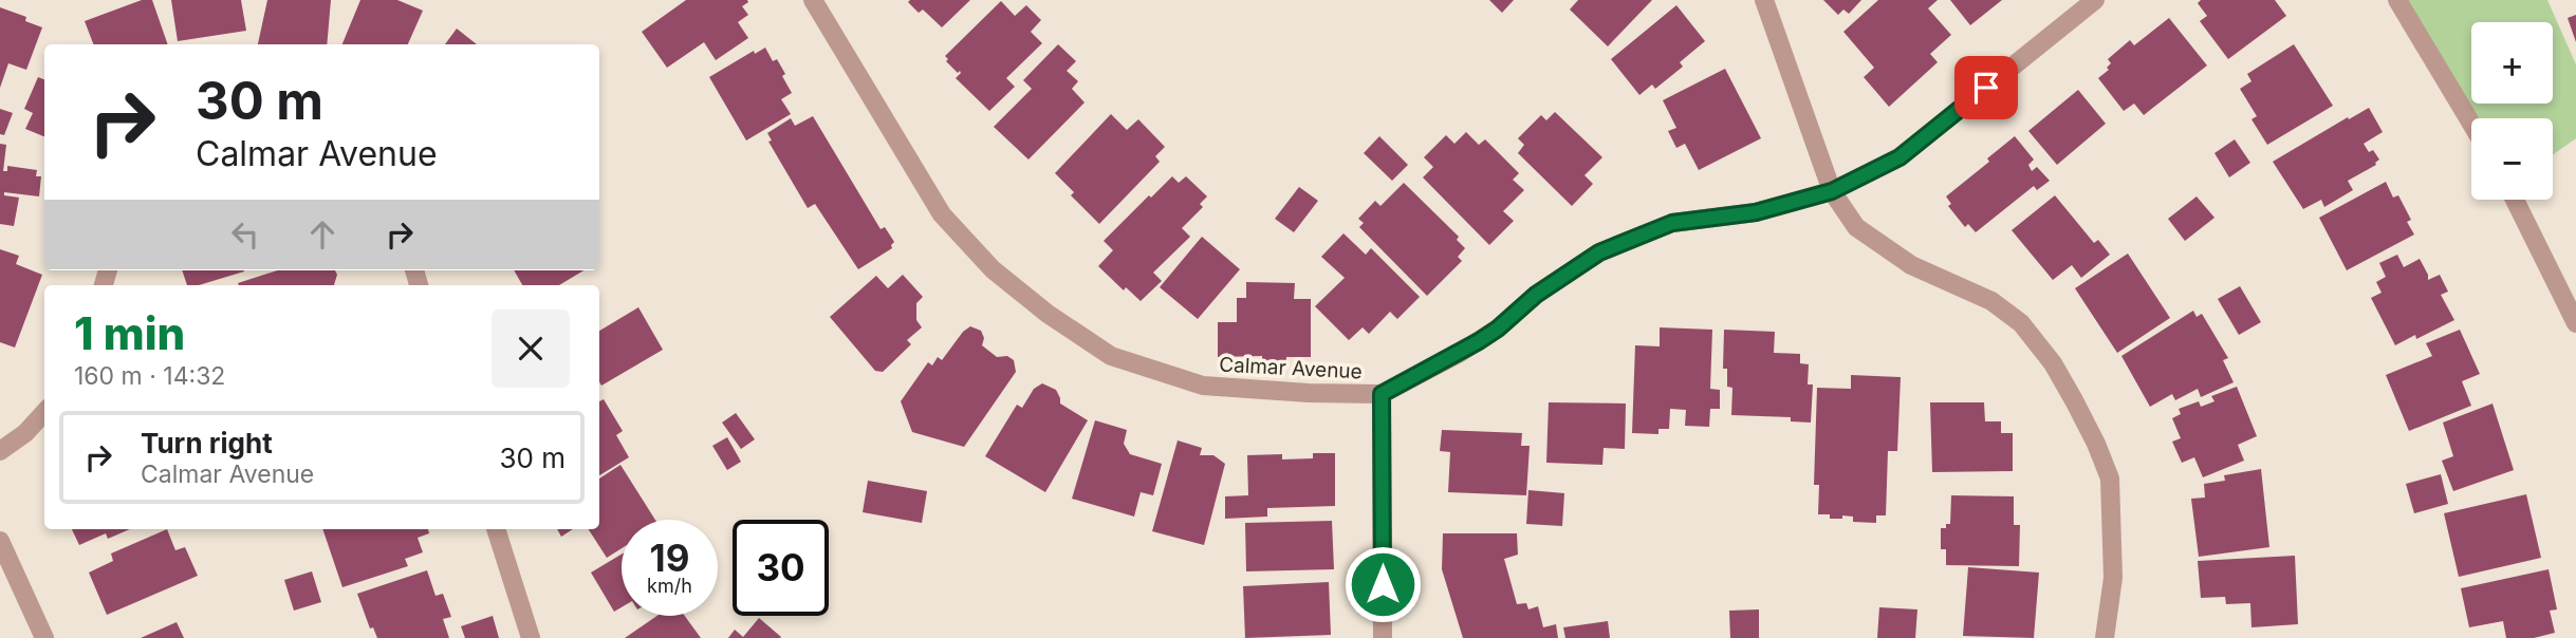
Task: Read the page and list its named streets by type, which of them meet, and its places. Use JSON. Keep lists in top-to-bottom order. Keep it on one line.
{"streets":{"street":["Calmar Avenue"]},"page":{"map_buttons":["+","−"],"turn":["30 m","Calmar Avenue"],"heading":["1 min","160 m · 14:32"],"list":[{"name":"Turn right","note":"Calmar Avenue","value":"30 m"}],"speed":"19 km/h","limit":"30"}}
